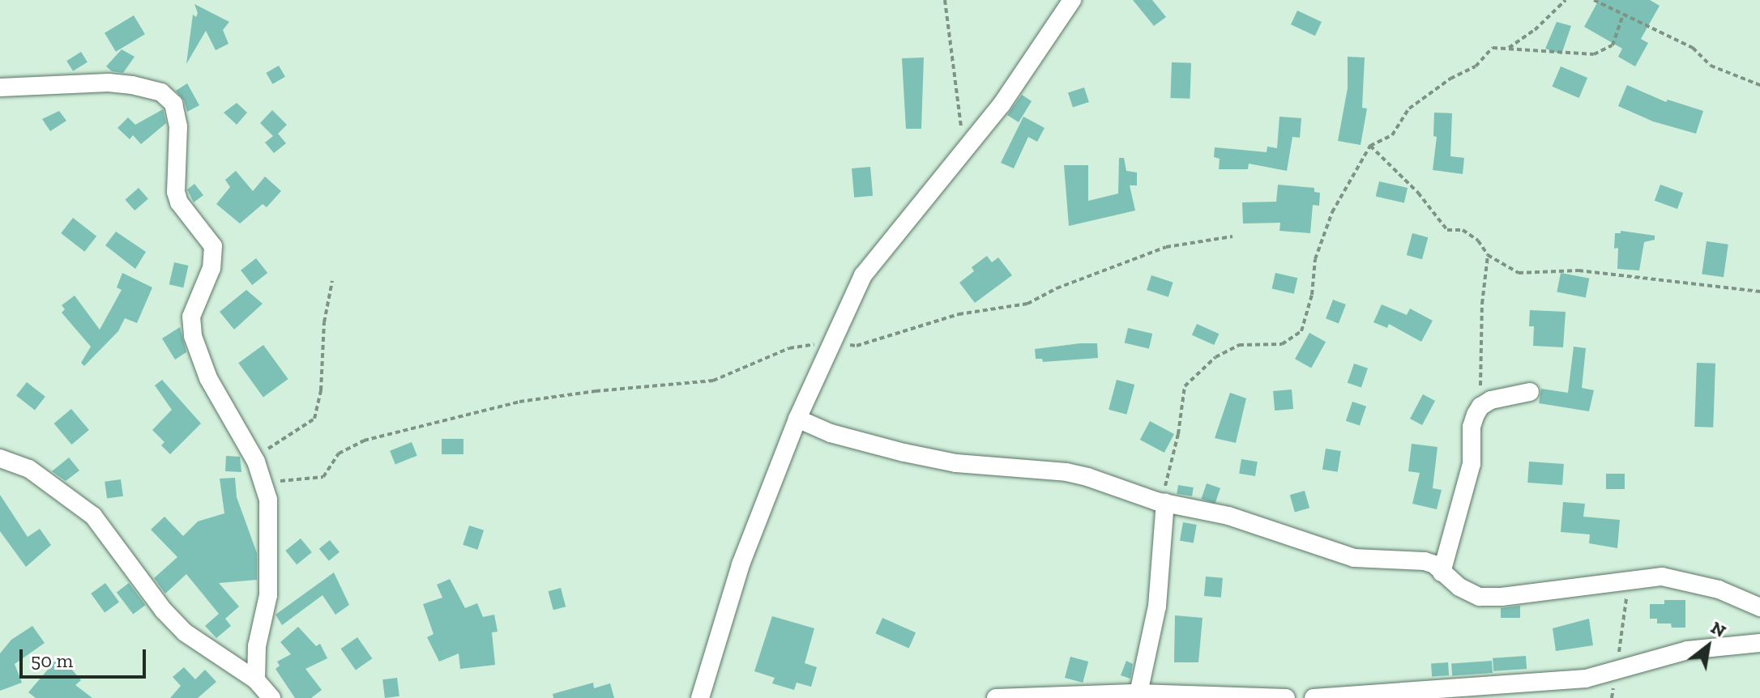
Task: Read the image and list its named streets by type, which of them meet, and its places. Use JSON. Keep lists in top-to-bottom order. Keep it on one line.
{"scale_bar":"50 m","north":"top right"}
